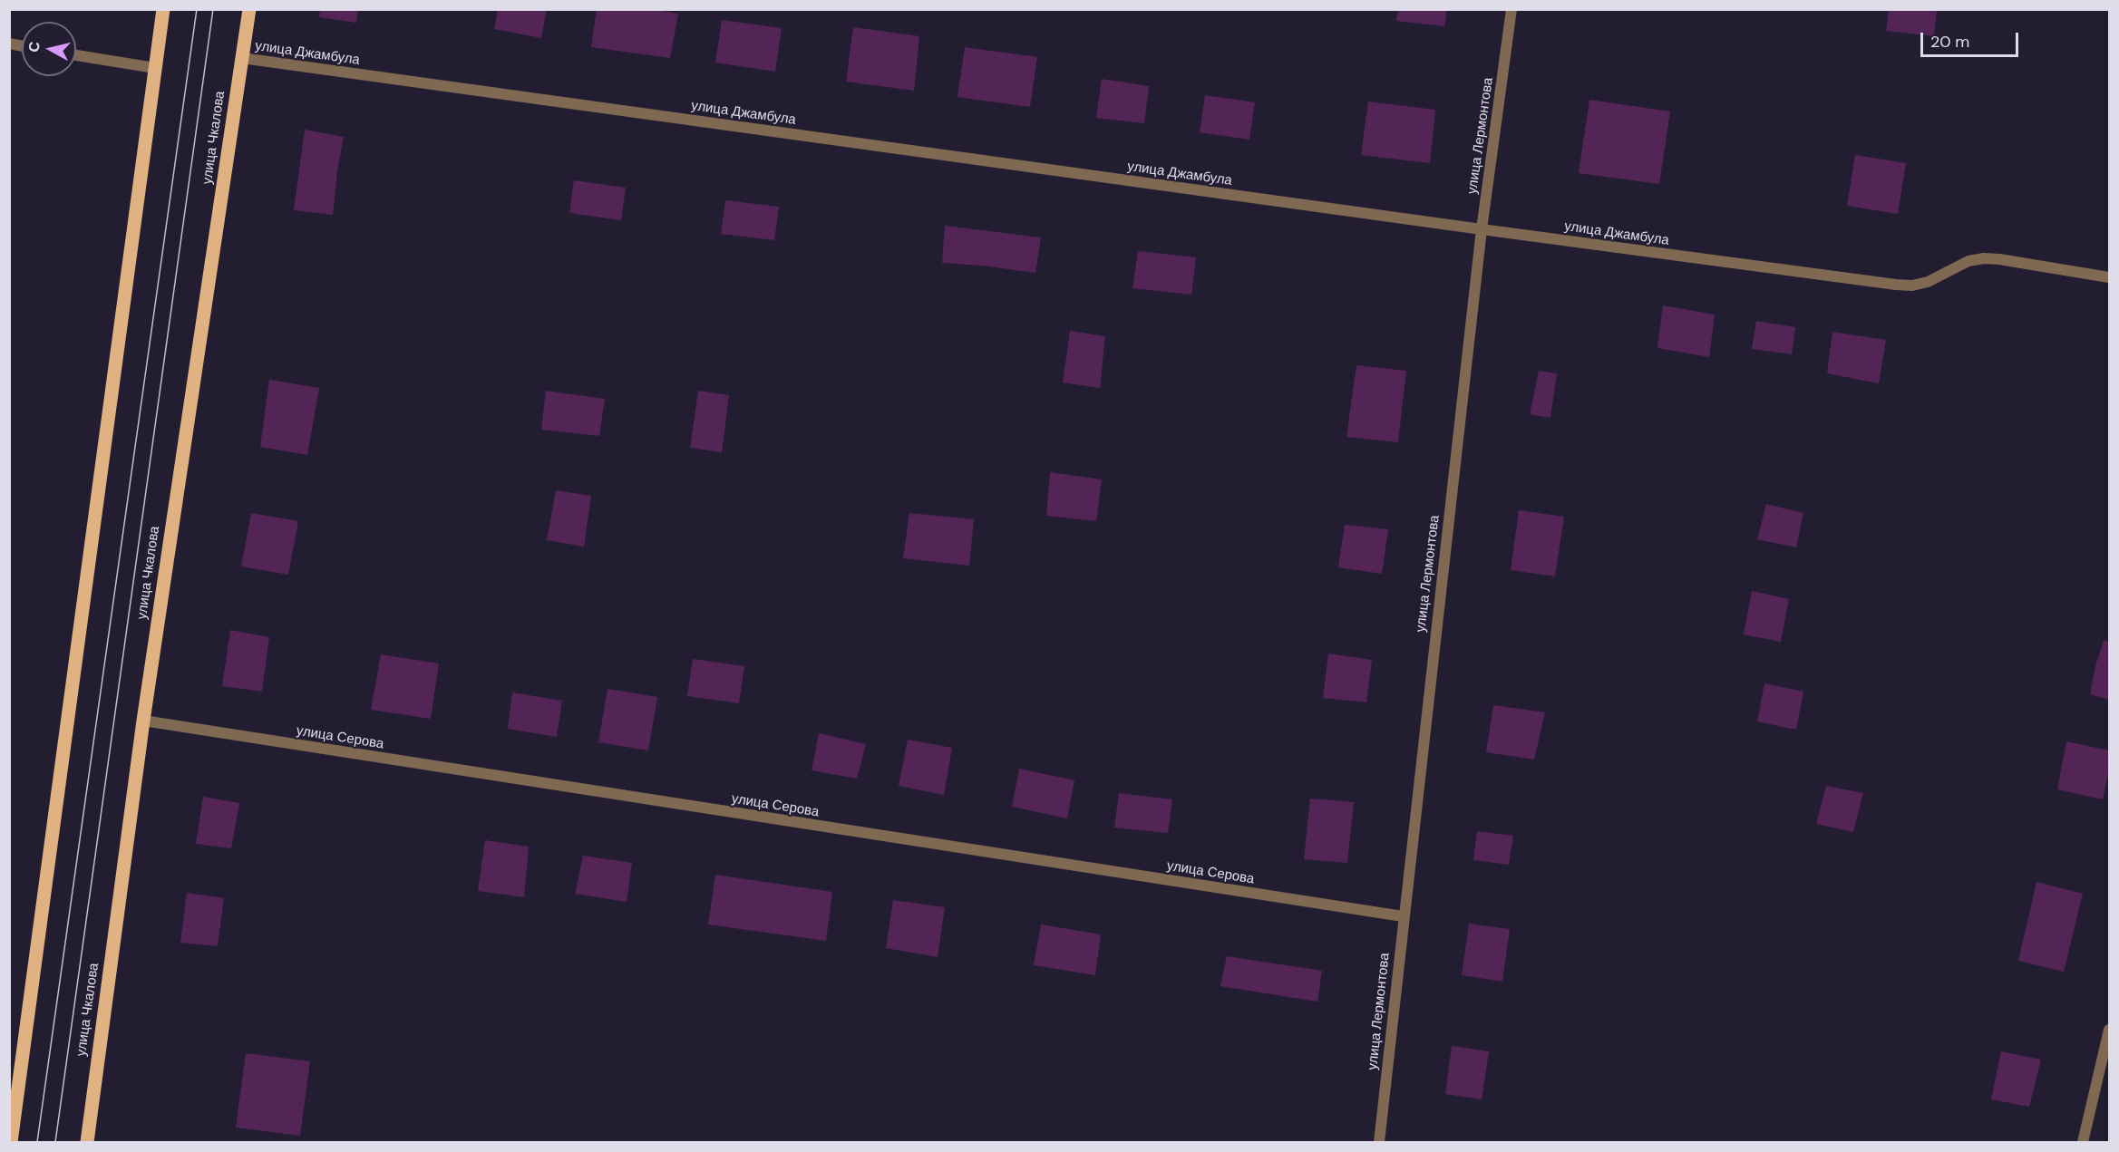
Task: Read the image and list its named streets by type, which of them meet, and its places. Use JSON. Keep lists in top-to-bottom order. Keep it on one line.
{"streets":{"main road":["улица Чкалова"],"street":["улица Джамбула","улица Лермонтова","улица Серова"]},"crossings":[["улица Джамбула","улица Лермонтова"],["улица Джамбула","улица Чкалова"],["улица Лермонтова","улица Серова"],["улица Чкалова","улица Серова"]],"scale_bar":"20 m","north":"left"}
